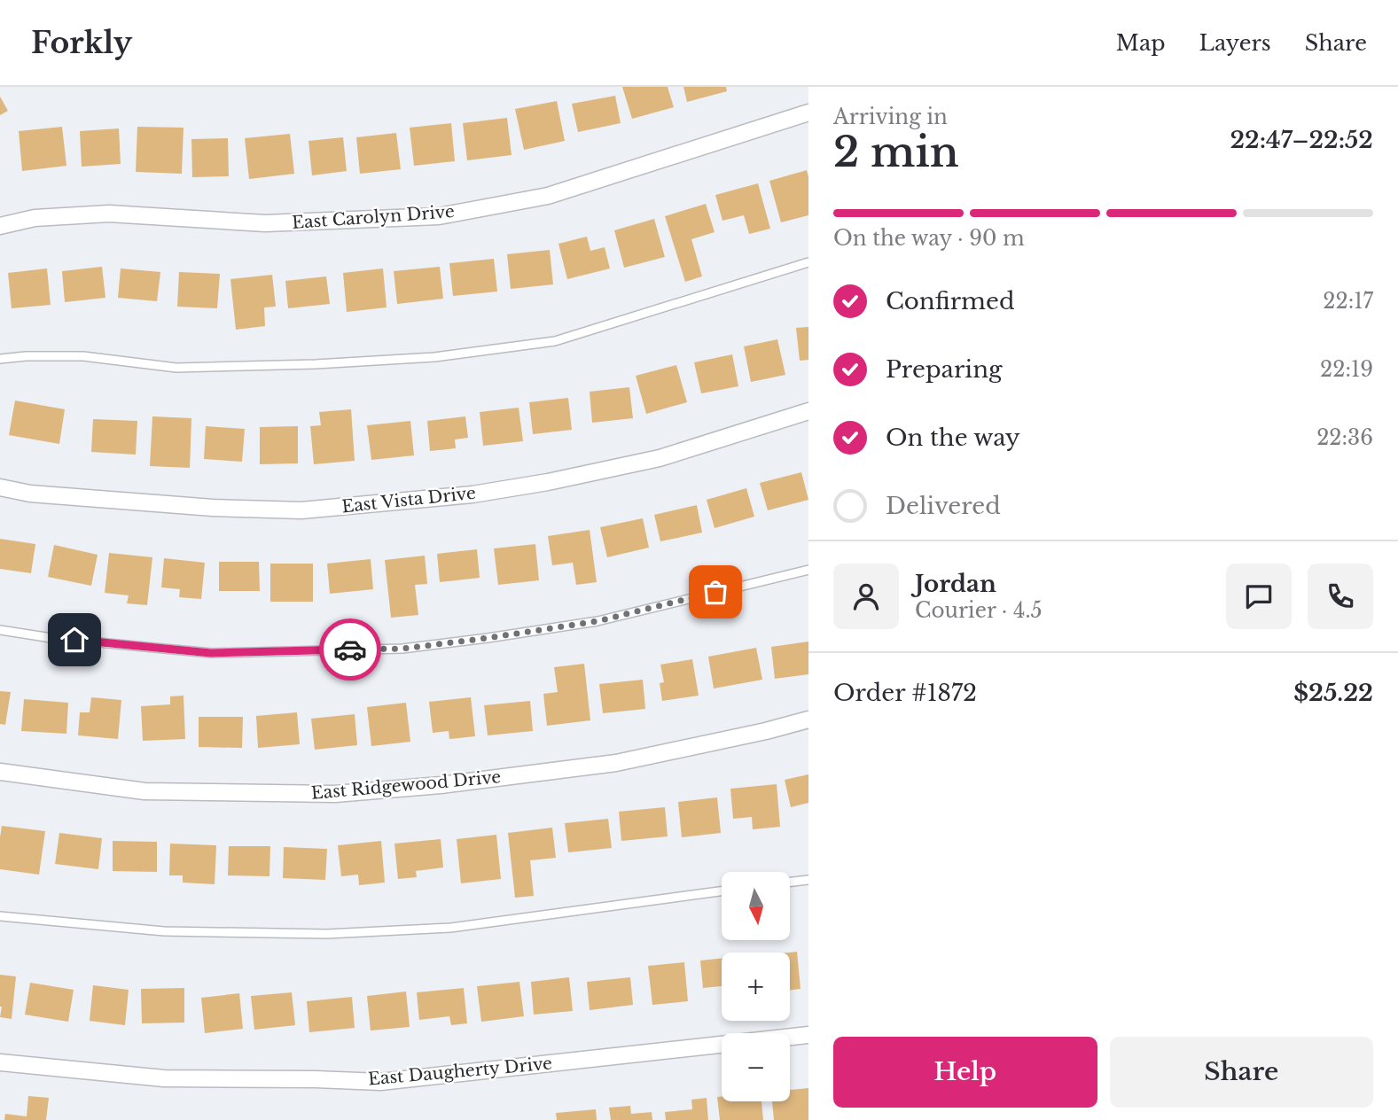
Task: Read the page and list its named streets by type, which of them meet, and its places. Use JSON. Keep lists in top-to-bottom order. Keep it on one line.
{"streets":{"street":["East Carolyn Drive","East Vista Drive","East Ridgewood Drive","East Daugherty Drive"]},"north":"bottom","page":{"header":"Forkly","nav":["Map","Layers","Share"],"heading":["2 min","Arriving in","22:47–22:52"],"panel":["Jordan","Courier · 4.5","Order #1872","$25.22"],"bar":"On the way · 90 m","list":[["Confirmed","22:17"],["Preparing","22:19"],["On the way","22:36"],"Delivered"],"map_buttons":["+","−"],"buttons":["Help","Share"]}}
